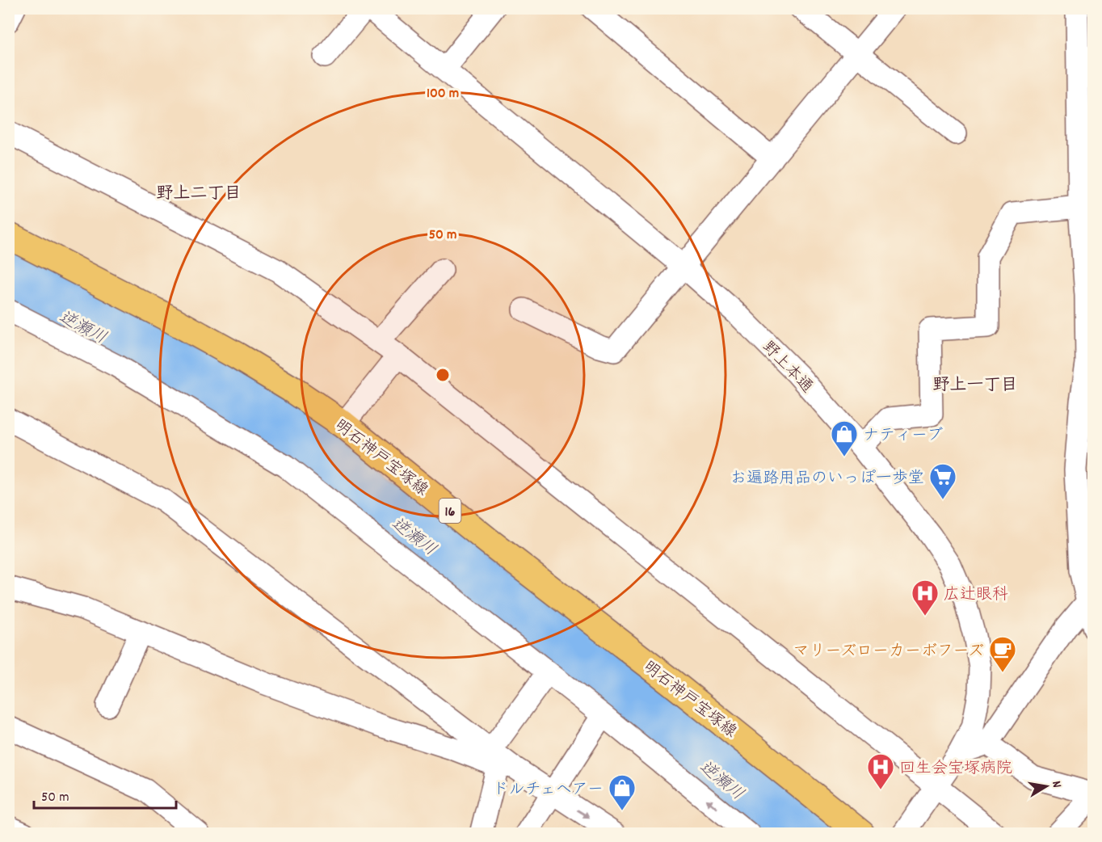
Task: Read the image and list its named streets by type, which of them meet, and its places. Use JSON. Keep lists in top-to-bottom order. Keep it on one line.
{"streets":{"main road":["明石神戸宝塚線","16"],"street":["野上本通"]},"districts":["野上二丁目","野上一丁目"],"water":["逆瀬川"],"places":{"shop":["ナティーブ","ドルチェヘアー"],"supermarket":["お遍路用品のいっぽ一歩堂"],"hospital":["広辻眼科","回生会宝塚病院"],"cafe":["マリーズローカーボフーズ"]},"scale_bar":"50 m","north":"right","rings":["100 m","50 m"]}
